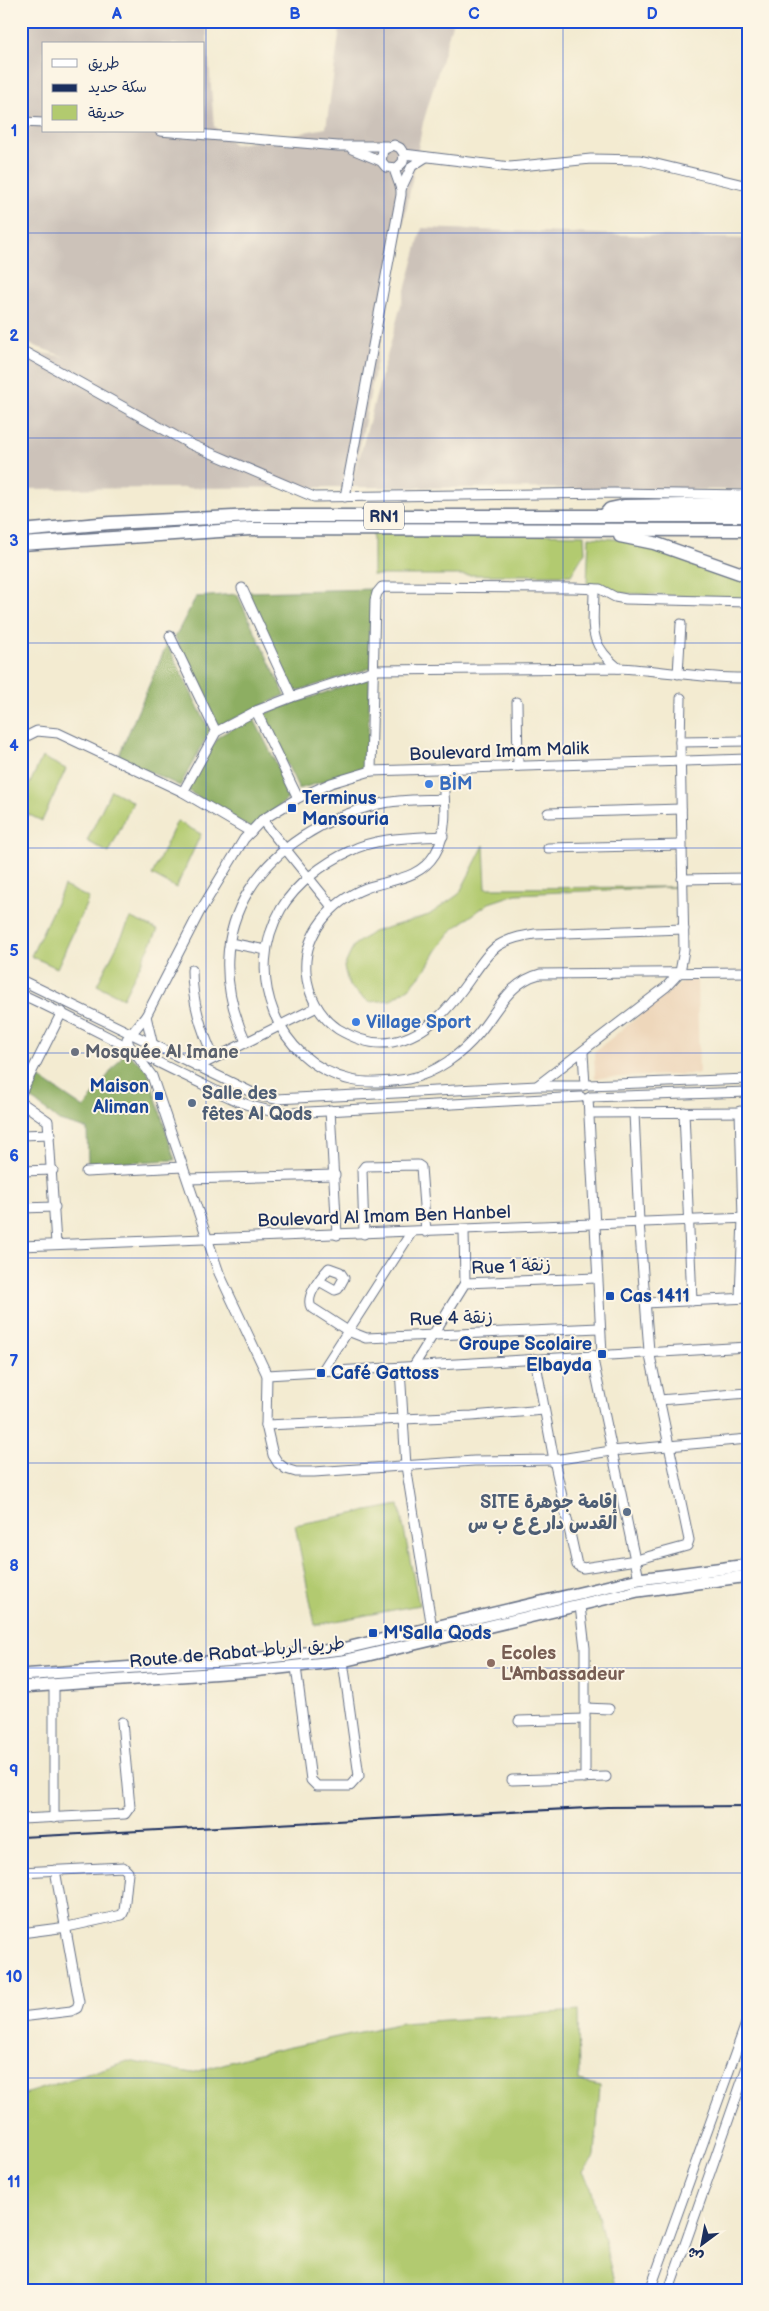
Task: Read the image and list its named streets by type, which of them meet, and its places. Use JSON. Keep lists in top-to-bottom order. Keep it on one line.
{"streets":{"highway":["RN1"],"main road":["Route de Rabat طريق الرباط"],"street":["Boulevard Imam Malik","Boulevard Al Imam Ben Hanbel","Rue 1 زنقة","Rue 4 زنقة"]},"crossings":[["Rue 1 زنقة","Rue 4 زنقة"]],"places":{"other":["BİM","Village Sport","Mosquée Al Imane","Salle des fêtes Al Qods","SITE إقامة جوهرة القدس دار ع ع ب س","Ecoles L'Ambassadeur"],"transit":["Terminus Mansouria","Maison Aliman","Cas 1411","Groupe Scolaire Elbayda","Café Gattoss","M'Salla Qods"]},"legend":["طريق","سكة حديد","حديقة"],"north":"bottom left","grid":{"columns":["A","B","C","D"],"rows":["1","2","3","4","5","6","7","8","9","10","11"]}}
